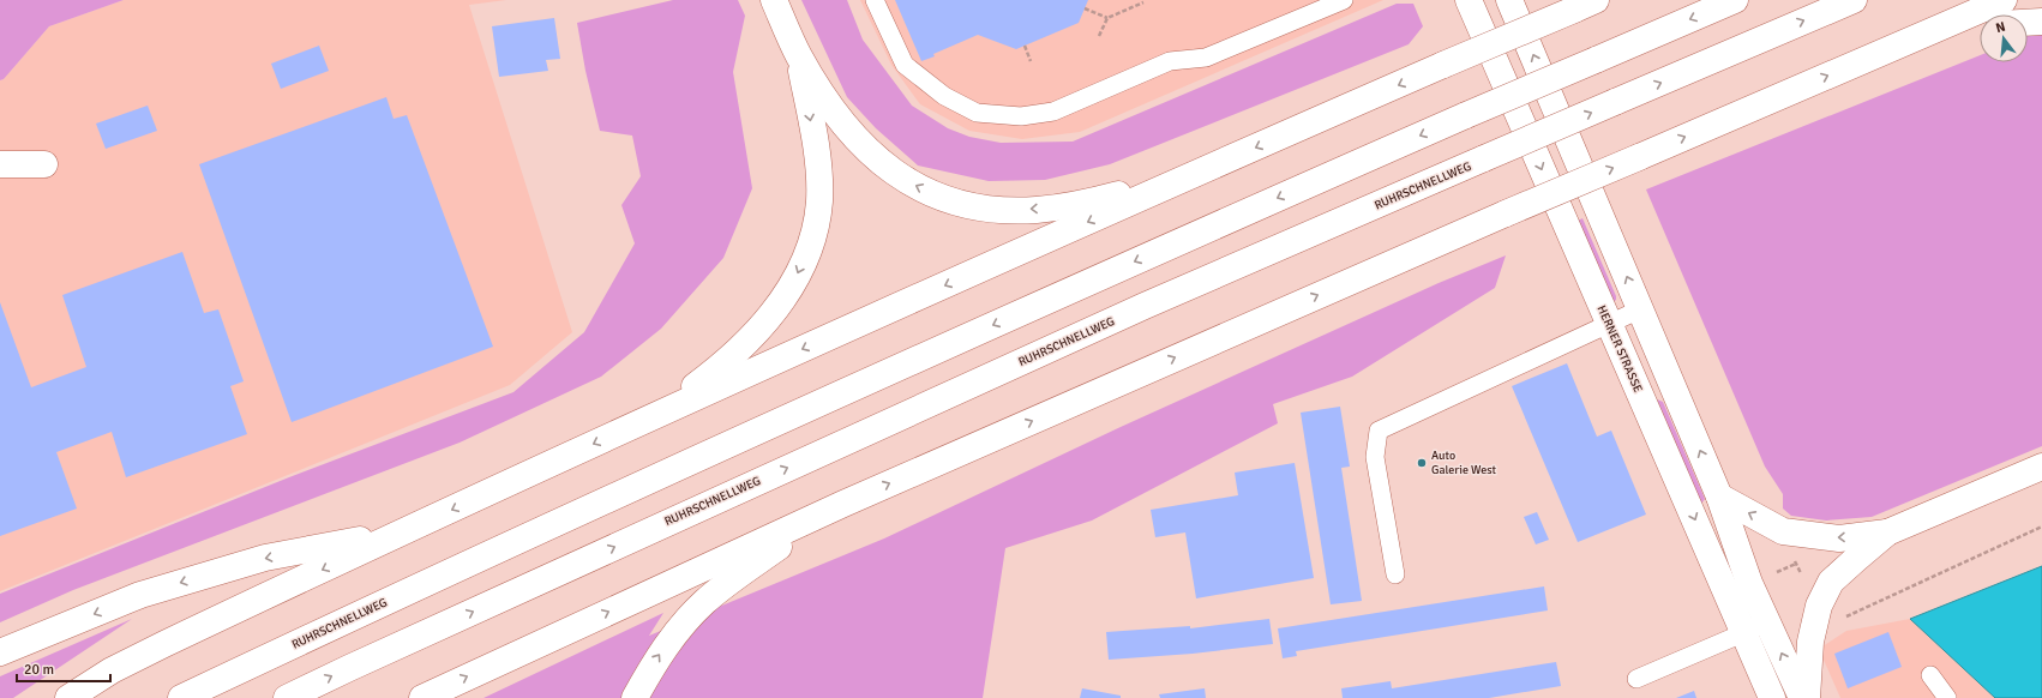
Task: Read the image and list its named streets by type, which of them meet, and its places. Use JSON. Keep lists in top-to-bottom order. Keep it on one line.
{"streets":{"main road":["RUHRSCHNELLWEG","HERNER STRASSE"]},"places":["Auto Galerie West"],"scale_bar":"20 m","north":"top"}
